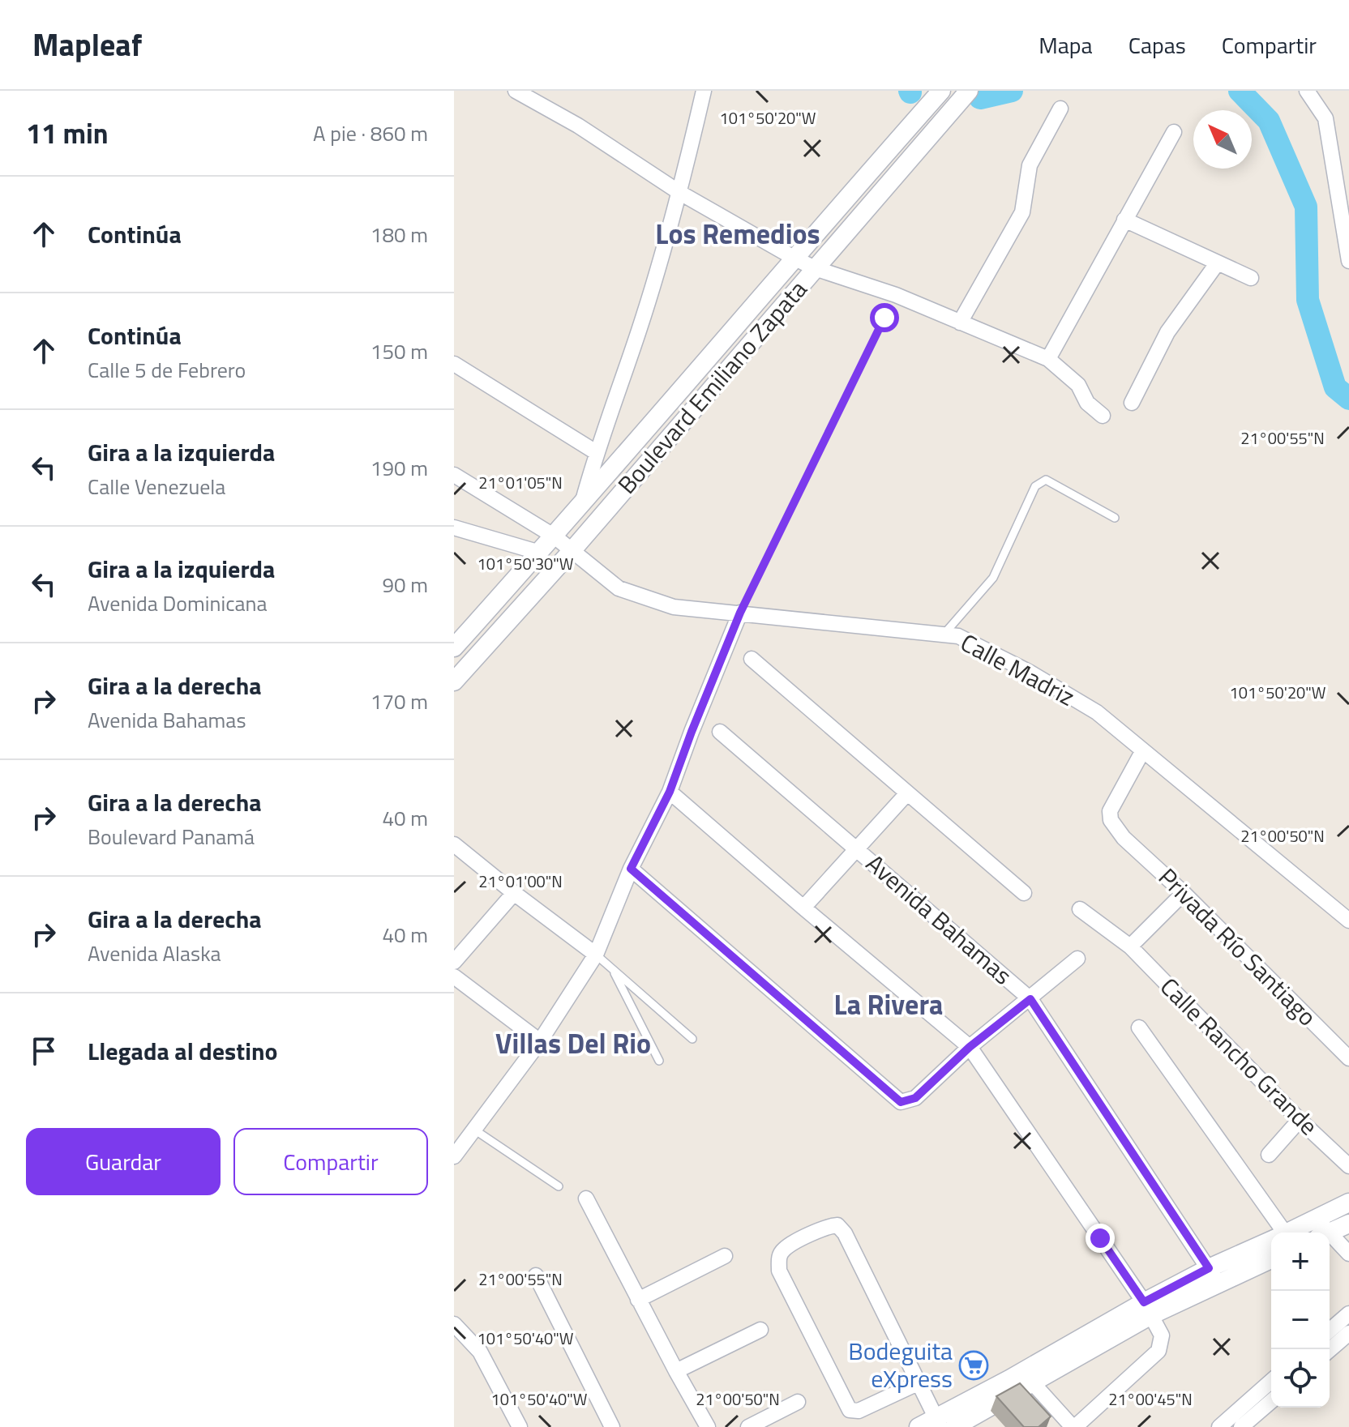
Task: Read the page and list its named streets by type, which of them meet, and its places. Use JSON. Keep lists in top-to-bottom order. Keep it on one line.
{"streets":{"street":["Boulevard Emiliano Zapata","Calle Madriz","Avenida Bahamas","Privada Río Santiago","Calle Rancho Grande"]},"crossings":[["Boulevard Emiliano Zapata","Calle Madriz"],["Calle Madriz","Privada Río Santiago"]],"districts":["Los Remedios","La Rivera","Villas Del Rio"],"places":{"supermarket":["Bodeguita eXpress"]},"north":"top left","page":{"header":"Mapleaf","nav":["Mapa","Capas","Compartir"],"heading":["11 min","A pie · 860 m"],"list":[["Continúa","180 m"],["Continúa","Calle 5 de Febrero","150 m"],["Gira a la izquierda","Calle Venezuela","190 m"],["Gira a la izquierda","Avenida Dominicana","90 m"],["Gira a la derecha","Avenida Bahamas","170 m"],["Gira a la derecha","Boulevard Panamá","40 m"],["Gira a la derecha","Avenida Alaska","40 m"],"Llegada al destino"],"buttons":["Guardar","Compartir"],"map_buttons":["+","−"]},"coordinates":["101°50'20\"W","21°00'55\"N","21°01'05\"N","101°50'30\"W","21°00'50\"N","21°01'00\"N","101°50'40\"W","21°00'45\"N"]}
